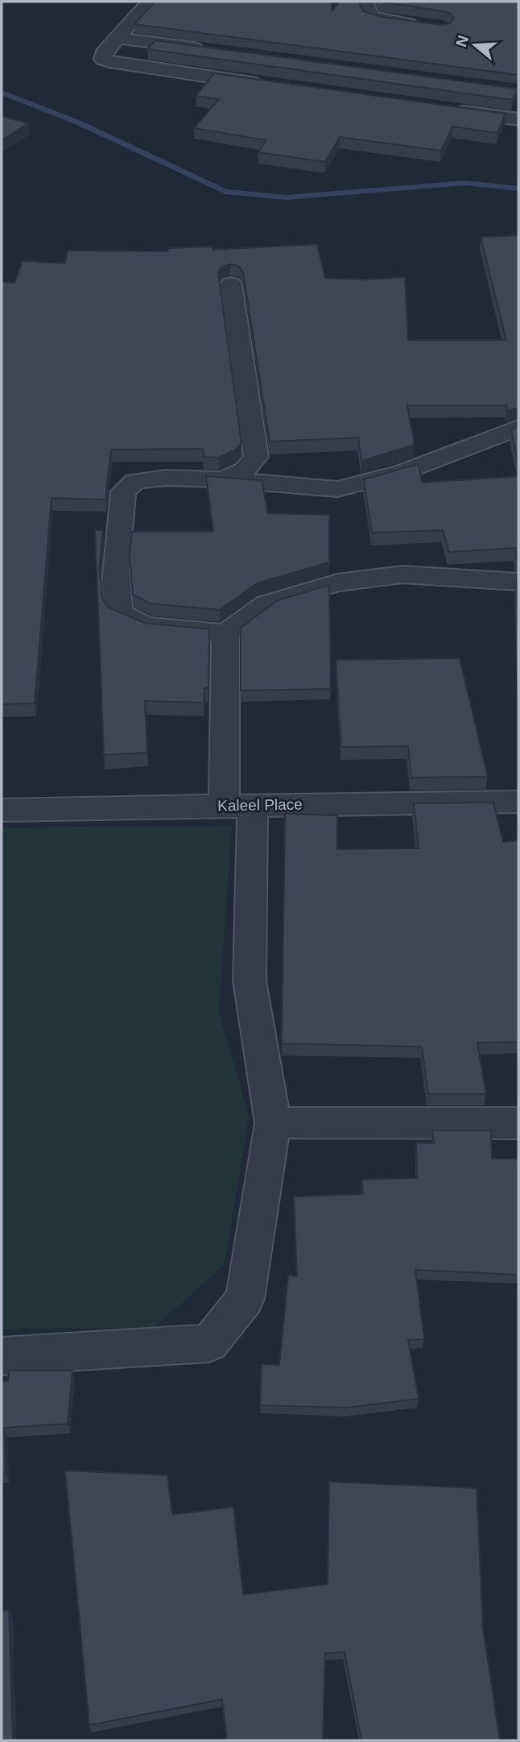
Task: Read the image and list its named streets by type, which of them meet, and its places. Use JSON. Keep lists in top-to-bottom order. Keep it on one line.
{"streets":{"street":["Kaleel Place"]},"north":"left"}
